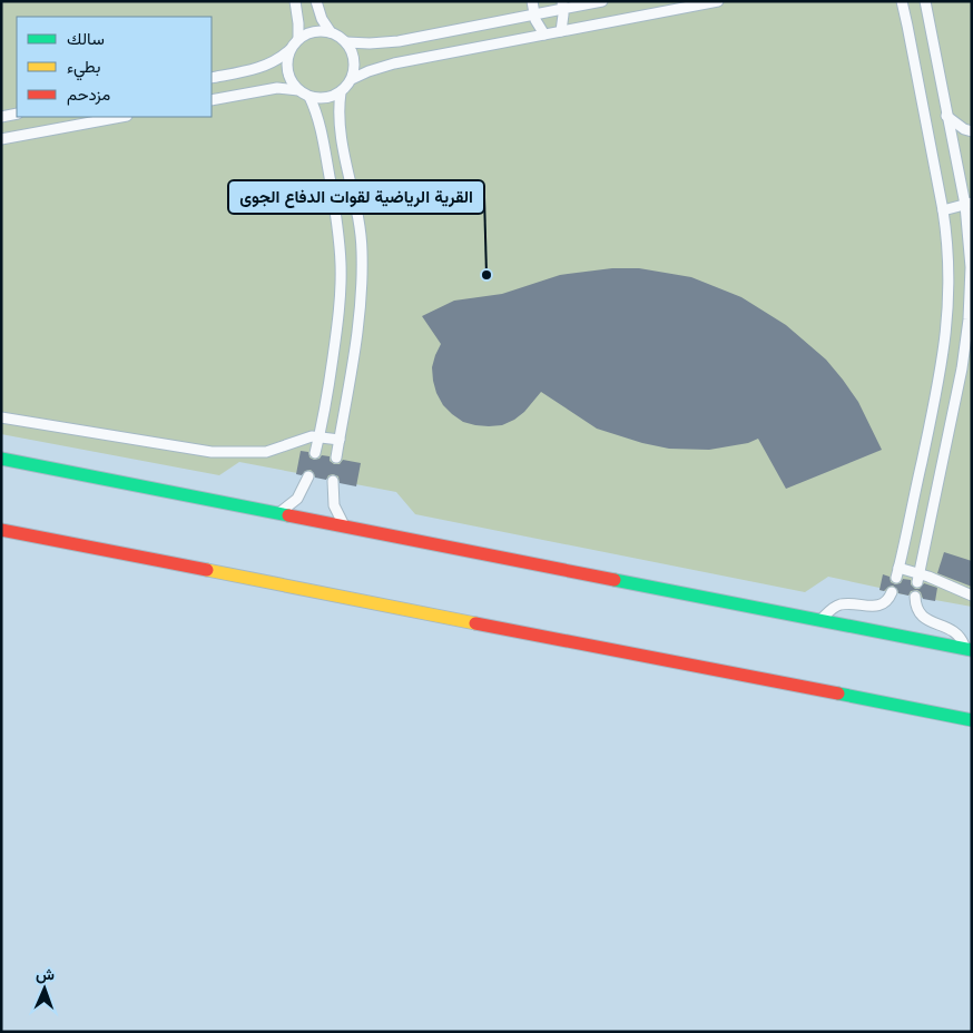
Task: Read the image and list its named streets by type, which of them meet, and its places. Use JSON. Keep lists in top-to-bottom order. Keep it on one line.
{"places":["القرية الرياضية لقوات الدفاع الجوى"],"legend":["سالك","بطيء","مزدحم"],"north":"top"}
